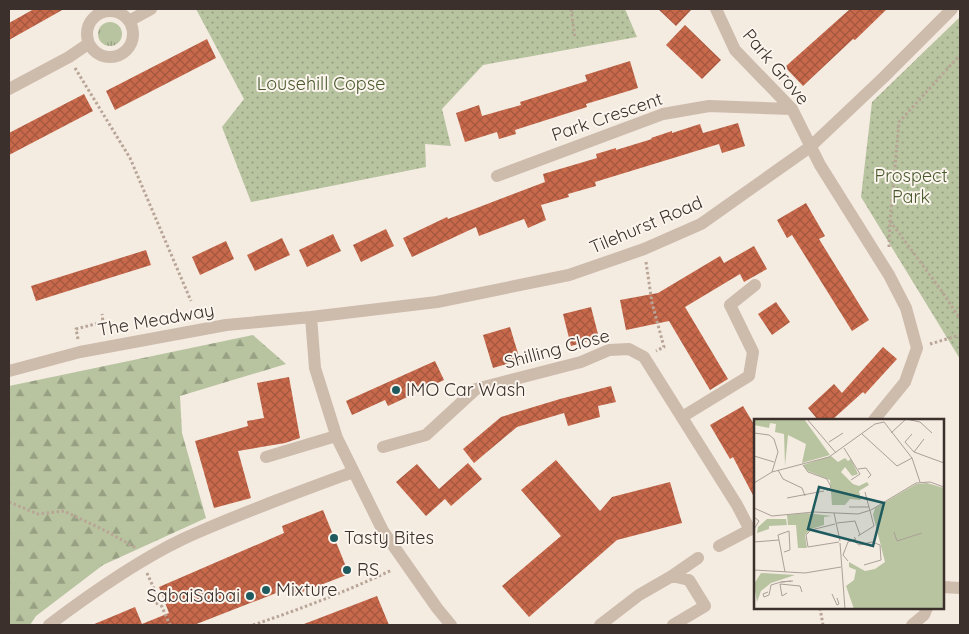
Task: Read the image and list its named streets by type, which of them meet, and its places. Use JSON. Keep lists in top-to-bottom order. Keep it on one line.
{"streets":{"street":["Park Grove","Park Crescent","Tilehurst Road","The Meadway","Shilling Close"]},"crossings":[["Park Grove","Park Crescent"],["Park Grove","Tilehurst Road"],["Tilehurst Road","The Meadway"]],"parks":["Lousehill Copse","Prospect Park"],"places":["IMO Car Wash","Tasty Bites","RS","Mixture","SabaiSabai"]}
